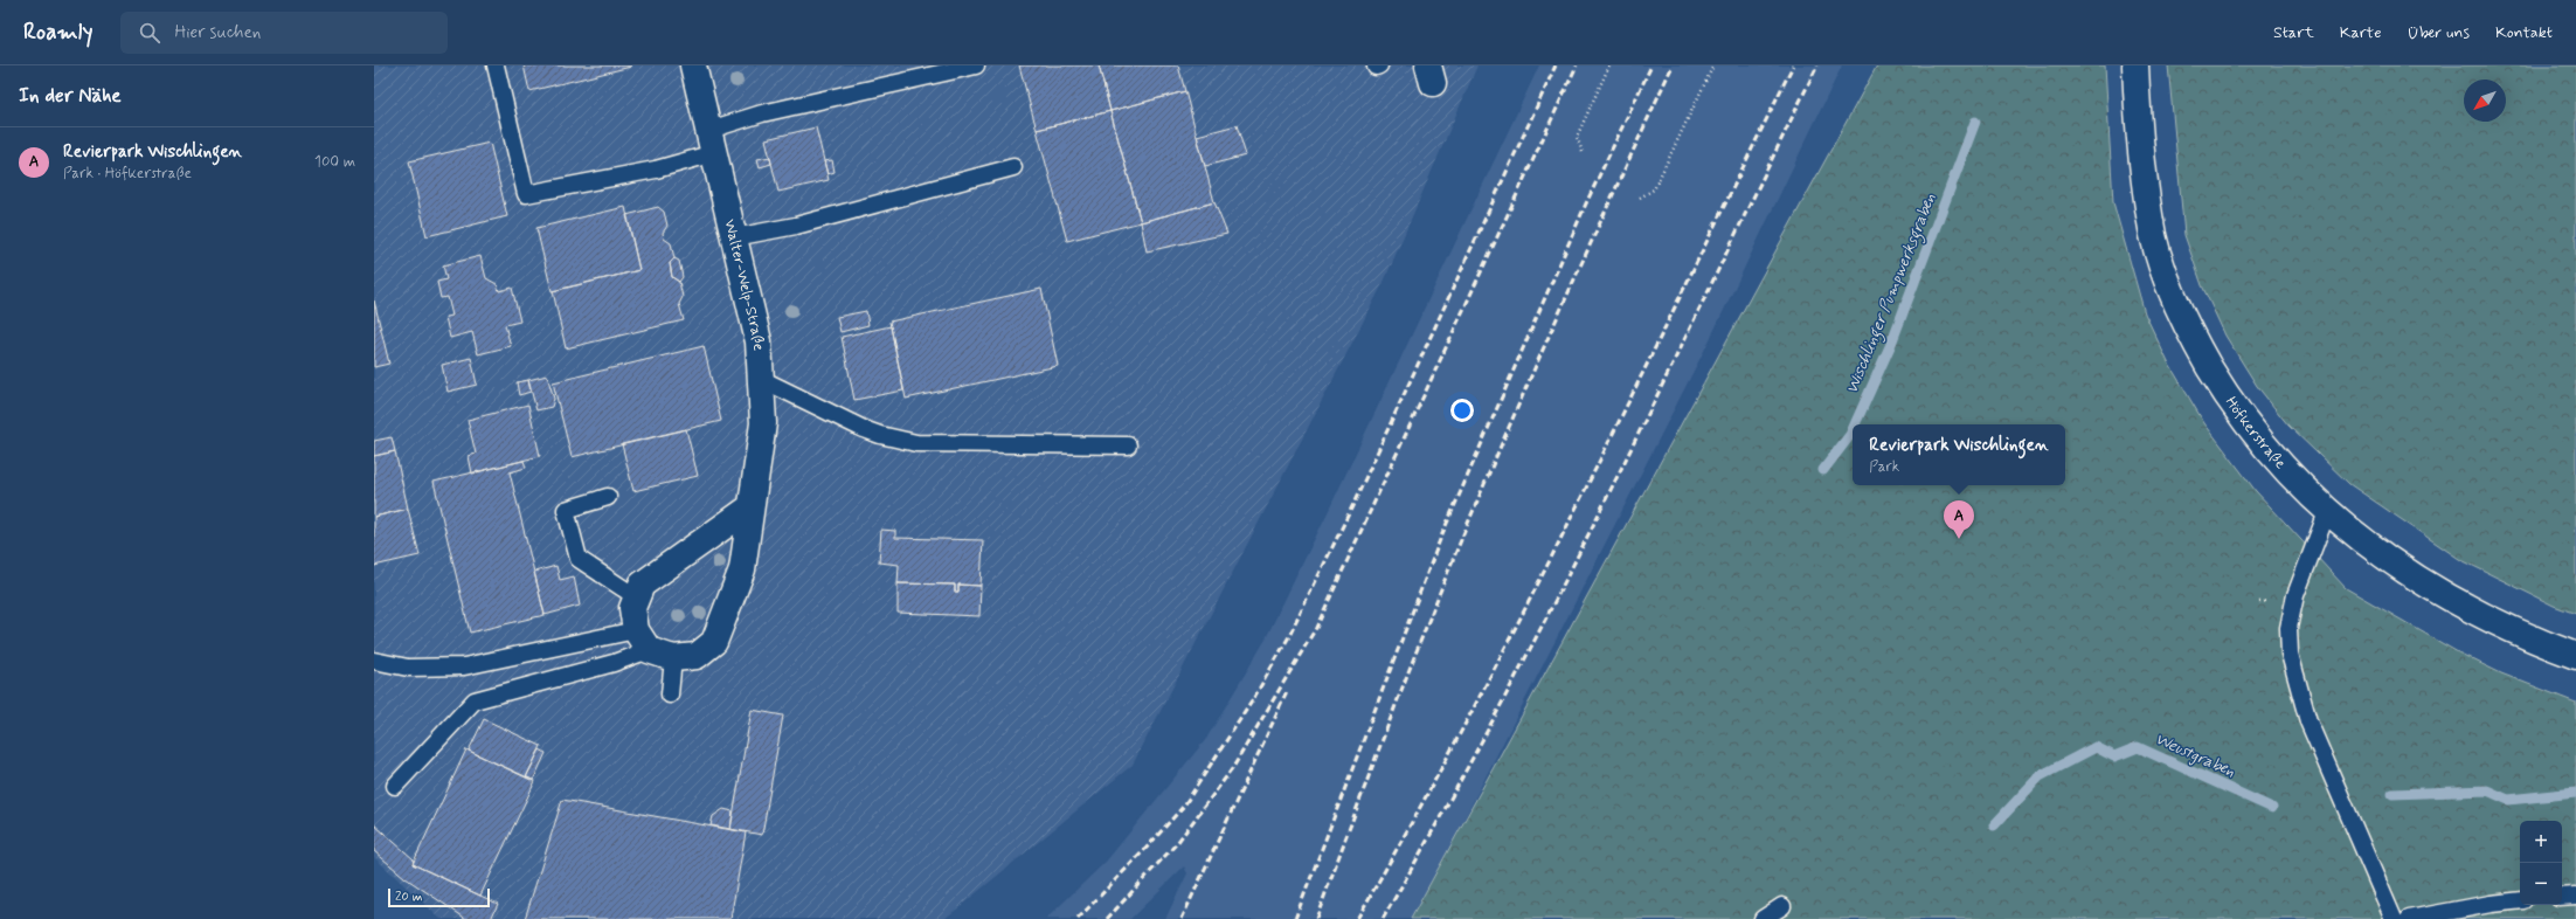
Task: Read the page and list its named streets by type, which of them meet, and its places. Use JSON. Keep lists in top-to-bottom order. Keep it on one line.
{"streets":{"street":["Walter-Welp-Straße","Höfkerstraße"]},"water":["Wischlinger Pumpwerksgraben","Weustgraben"],"scale_bar":"20 m","north":"bottom left","page":{"header":"Roamly","search":"Hier suchen","nav":["Start","Karte","Über uns","Kontakt"],"heading":"In der Nähe","list":[{"mark":"A","name":"Revierpark Wischlingen","note":"Park · Höfkerstraße","value":"100 m"}],"popup":["Revierpark Wischlingen","Park"],"pins":"A","map_buttons":["+","−"],"scale":"20 m"}}
